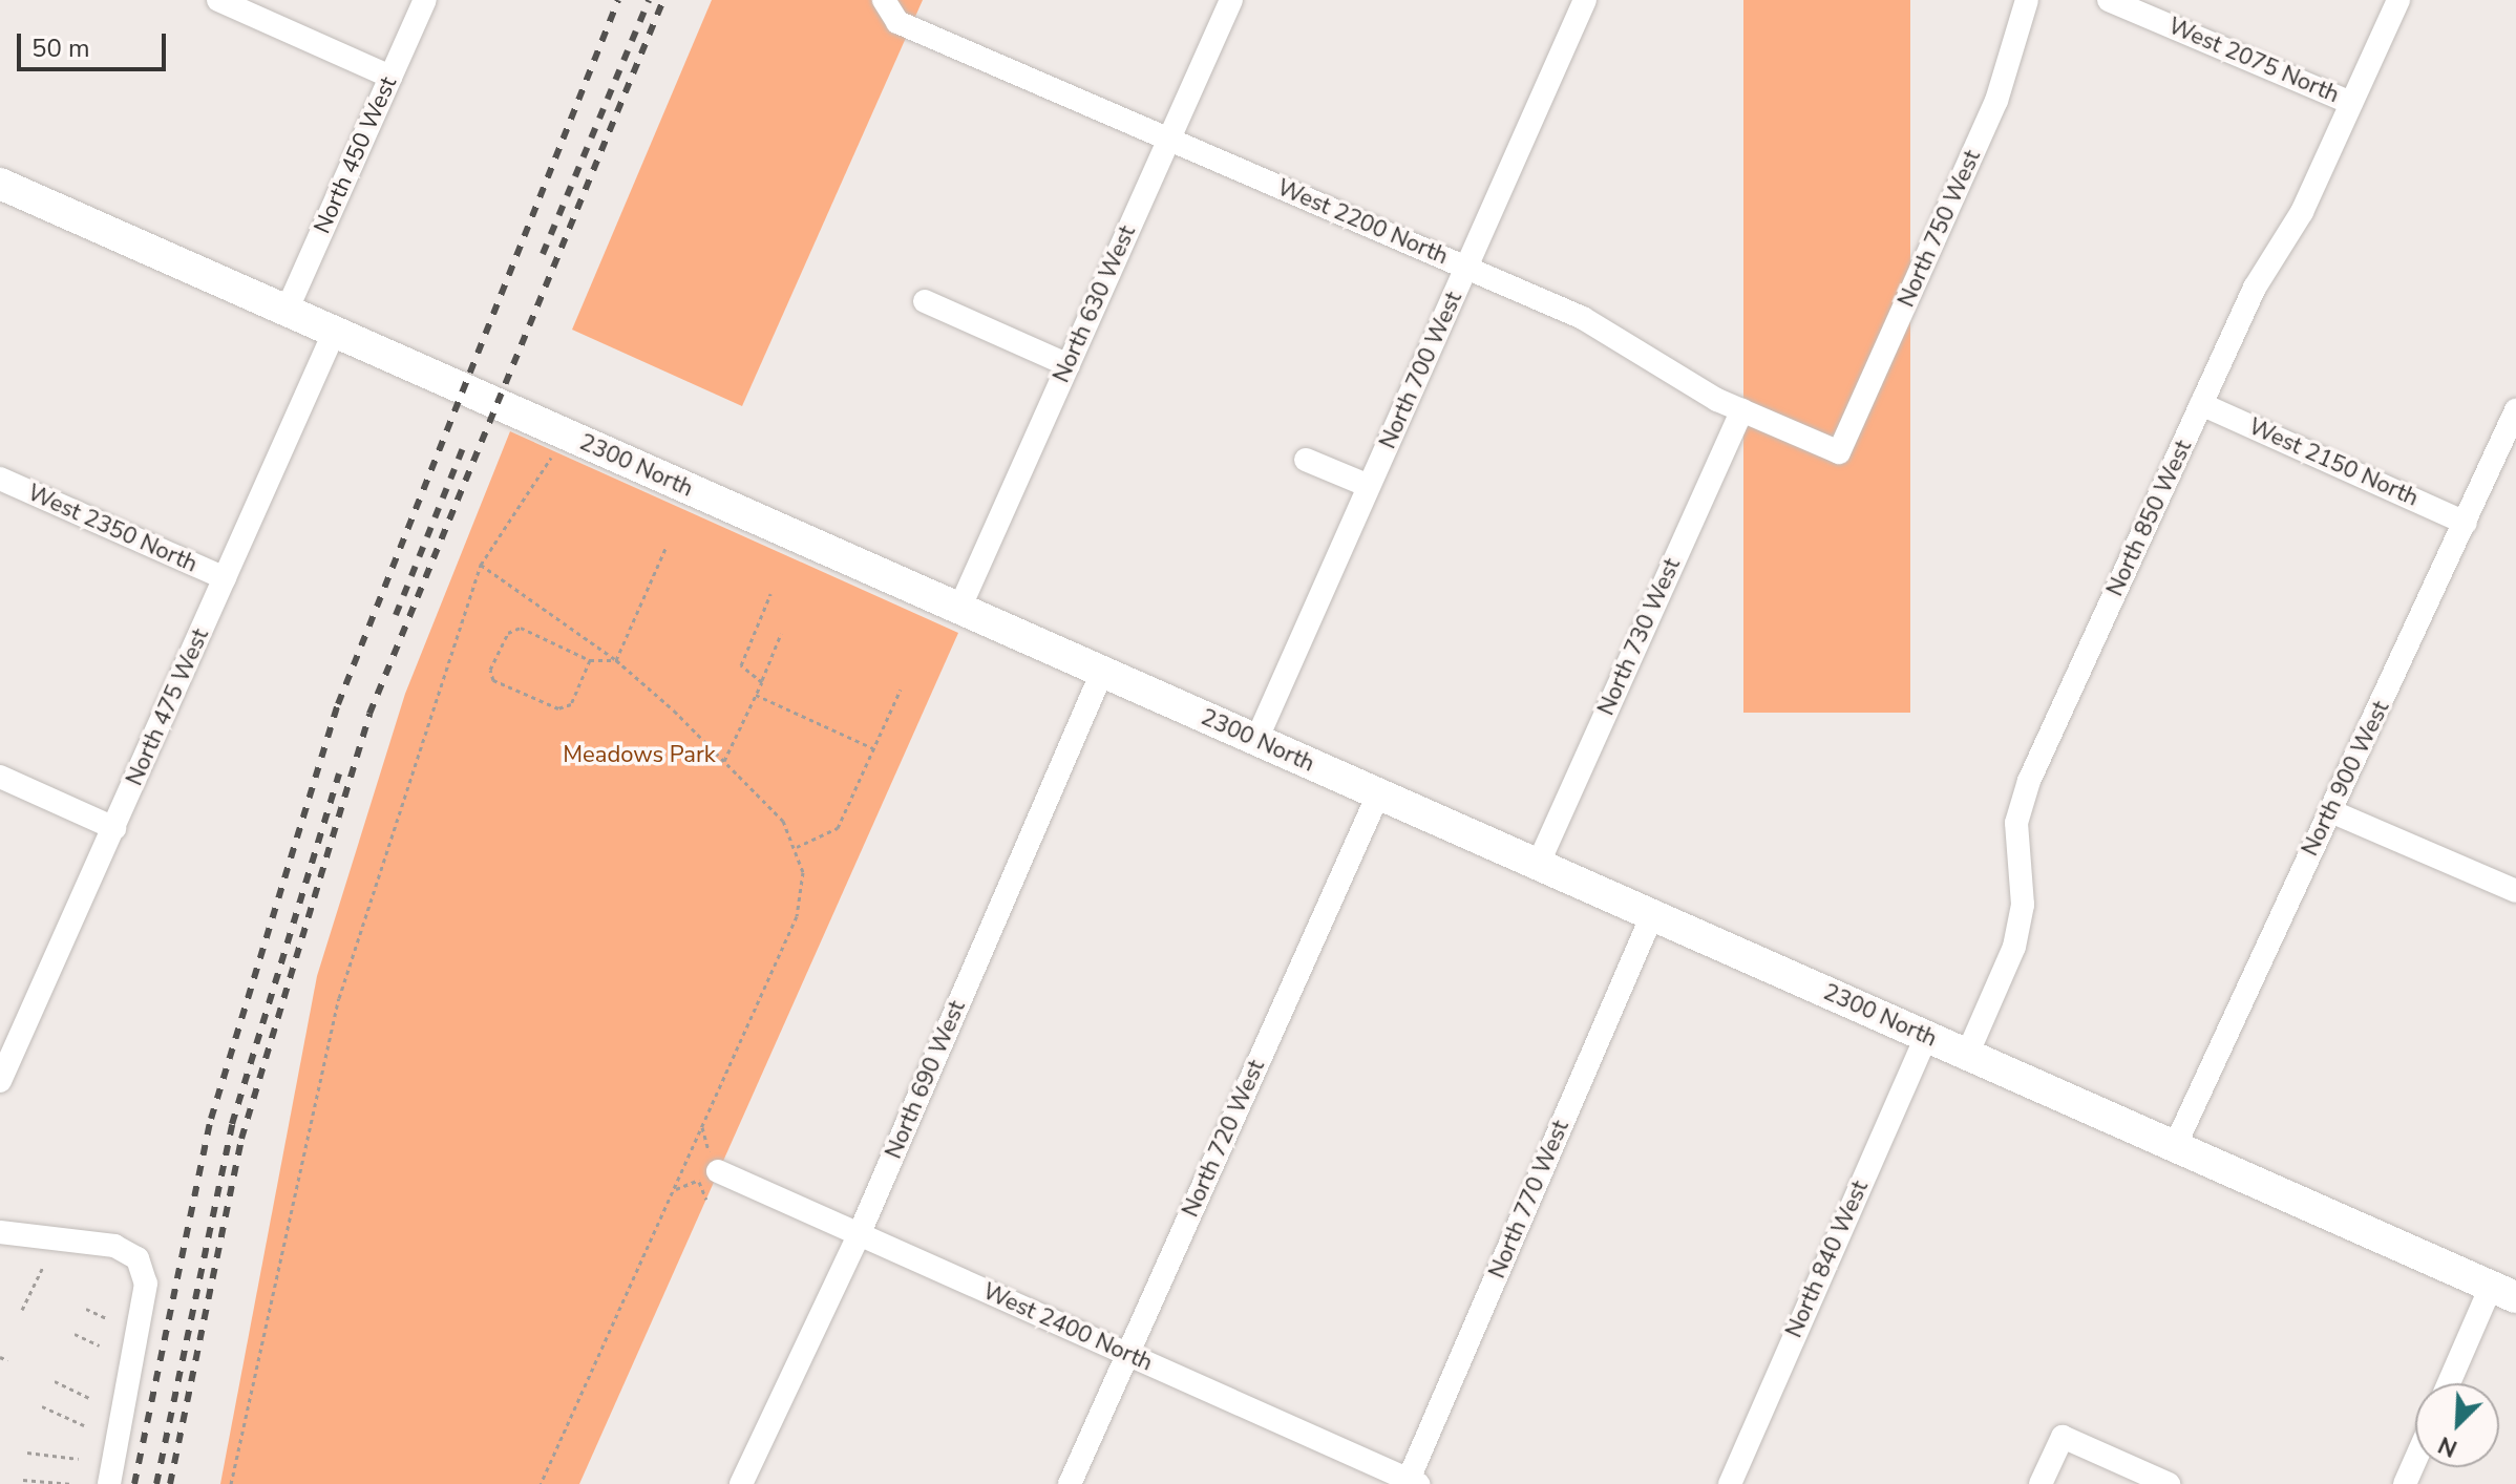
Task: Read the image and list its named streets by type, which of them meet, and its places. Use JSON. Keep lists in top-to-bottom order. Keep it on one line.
{"streets":{"street":["West 2075 North","North 450 West","West 2200 North","North 750 West","North 630 West","North 700 West","West 2150 North","2300 North","North 850 West","West 2350 North","North 730 West","North 475 West","North 900 West","North 690 West","North 720 West","North 770 West","North 840 West","West 2400 North"]},"crossings":[["West 2075 North","North 850 West"],["North 450 West","2300 North"],["West 2200 North","North 750 West"],["West 2200 North","North 630 West"],["West 2200 North","North 700 West"],["West 2200 North","North 730 West"],["North 630 West","2300 North"],["North 700 West","2300 North"],["West 2150 North","North 850 West"],["West 2150 North","North 900 West"],["2300 North","North 850 West"],["2300 North","North 730 West"],["2300 North","North 475 West"],["2300 North","North 900 West"],["2300 North","North 690 West"],["2300 North","North 720 West"],["2300 North","North 770 West"],["2300 North","North 840 West"],["West 2350 North","North 475 West"],["North 690 West","West 2400 North"],["North 720 West","West 2400 North"],["North 770 West","West 2400 North"]],"parks":["Meadows Park"],"scale_bar":"50 m","north":"bottom left"}
